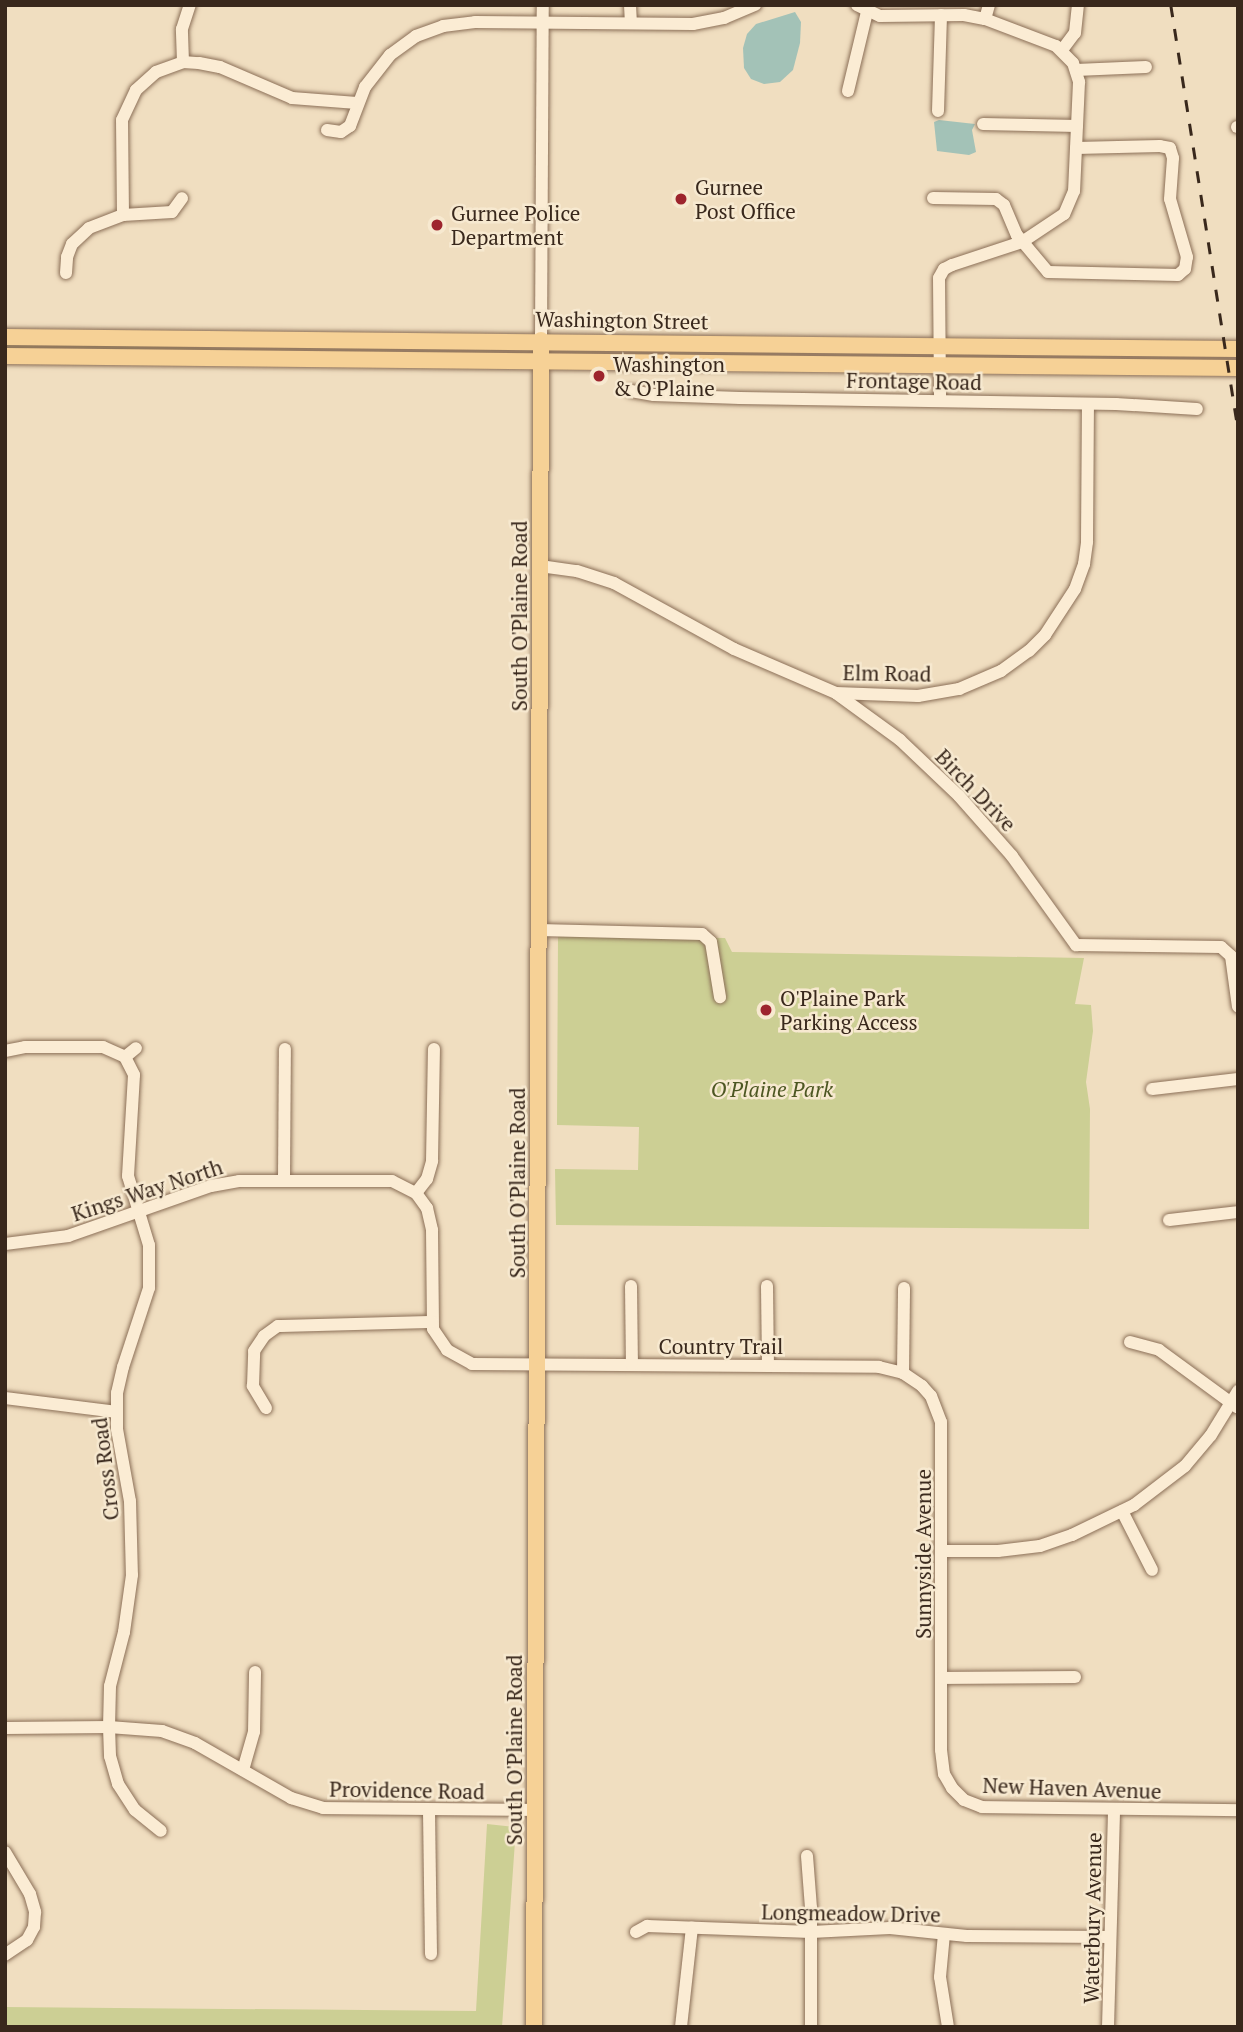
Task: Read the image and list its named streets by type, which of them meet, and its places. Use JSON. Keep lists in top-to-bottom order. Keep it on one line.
{"streets":{"main road":["Washington Street","South O'Plaine Road"],"street":["Frontage Road","Elm Road","Birch Drive","Kings Way North","Country Trail","Cross Road","Sunnyside Avenue","New Haven Avenue","Providence Road","Longmeadow Drive","Waterbury Avenue"]},"crossings":[["Washington Street","South O'Plaine Road"],["Frontage Road","Elm Road"],["South O'Plaine Road","Elm Road"],["South O'Plaine Road","Country Trail"],["South O'Plaine Road","Providence Road"],["Elm Road","Birch Drive"],["Kings Way North","Cross Road"],["Country Trail","Sunnyside Avenue"],["Cross Road","Providence Road"],["Sunnyside Avenue","New Haven Avenue"],["New Haven Avenue","Waterbury Avenue"],["Longmeadow Drive","Waterbury Avenue"]],"parks":["O'Plaine Park"],"places":["Gurnee Post Office","Gurnee Police Department","Washington & O'Plaine","O'Plaine Park Parking Access"]}
